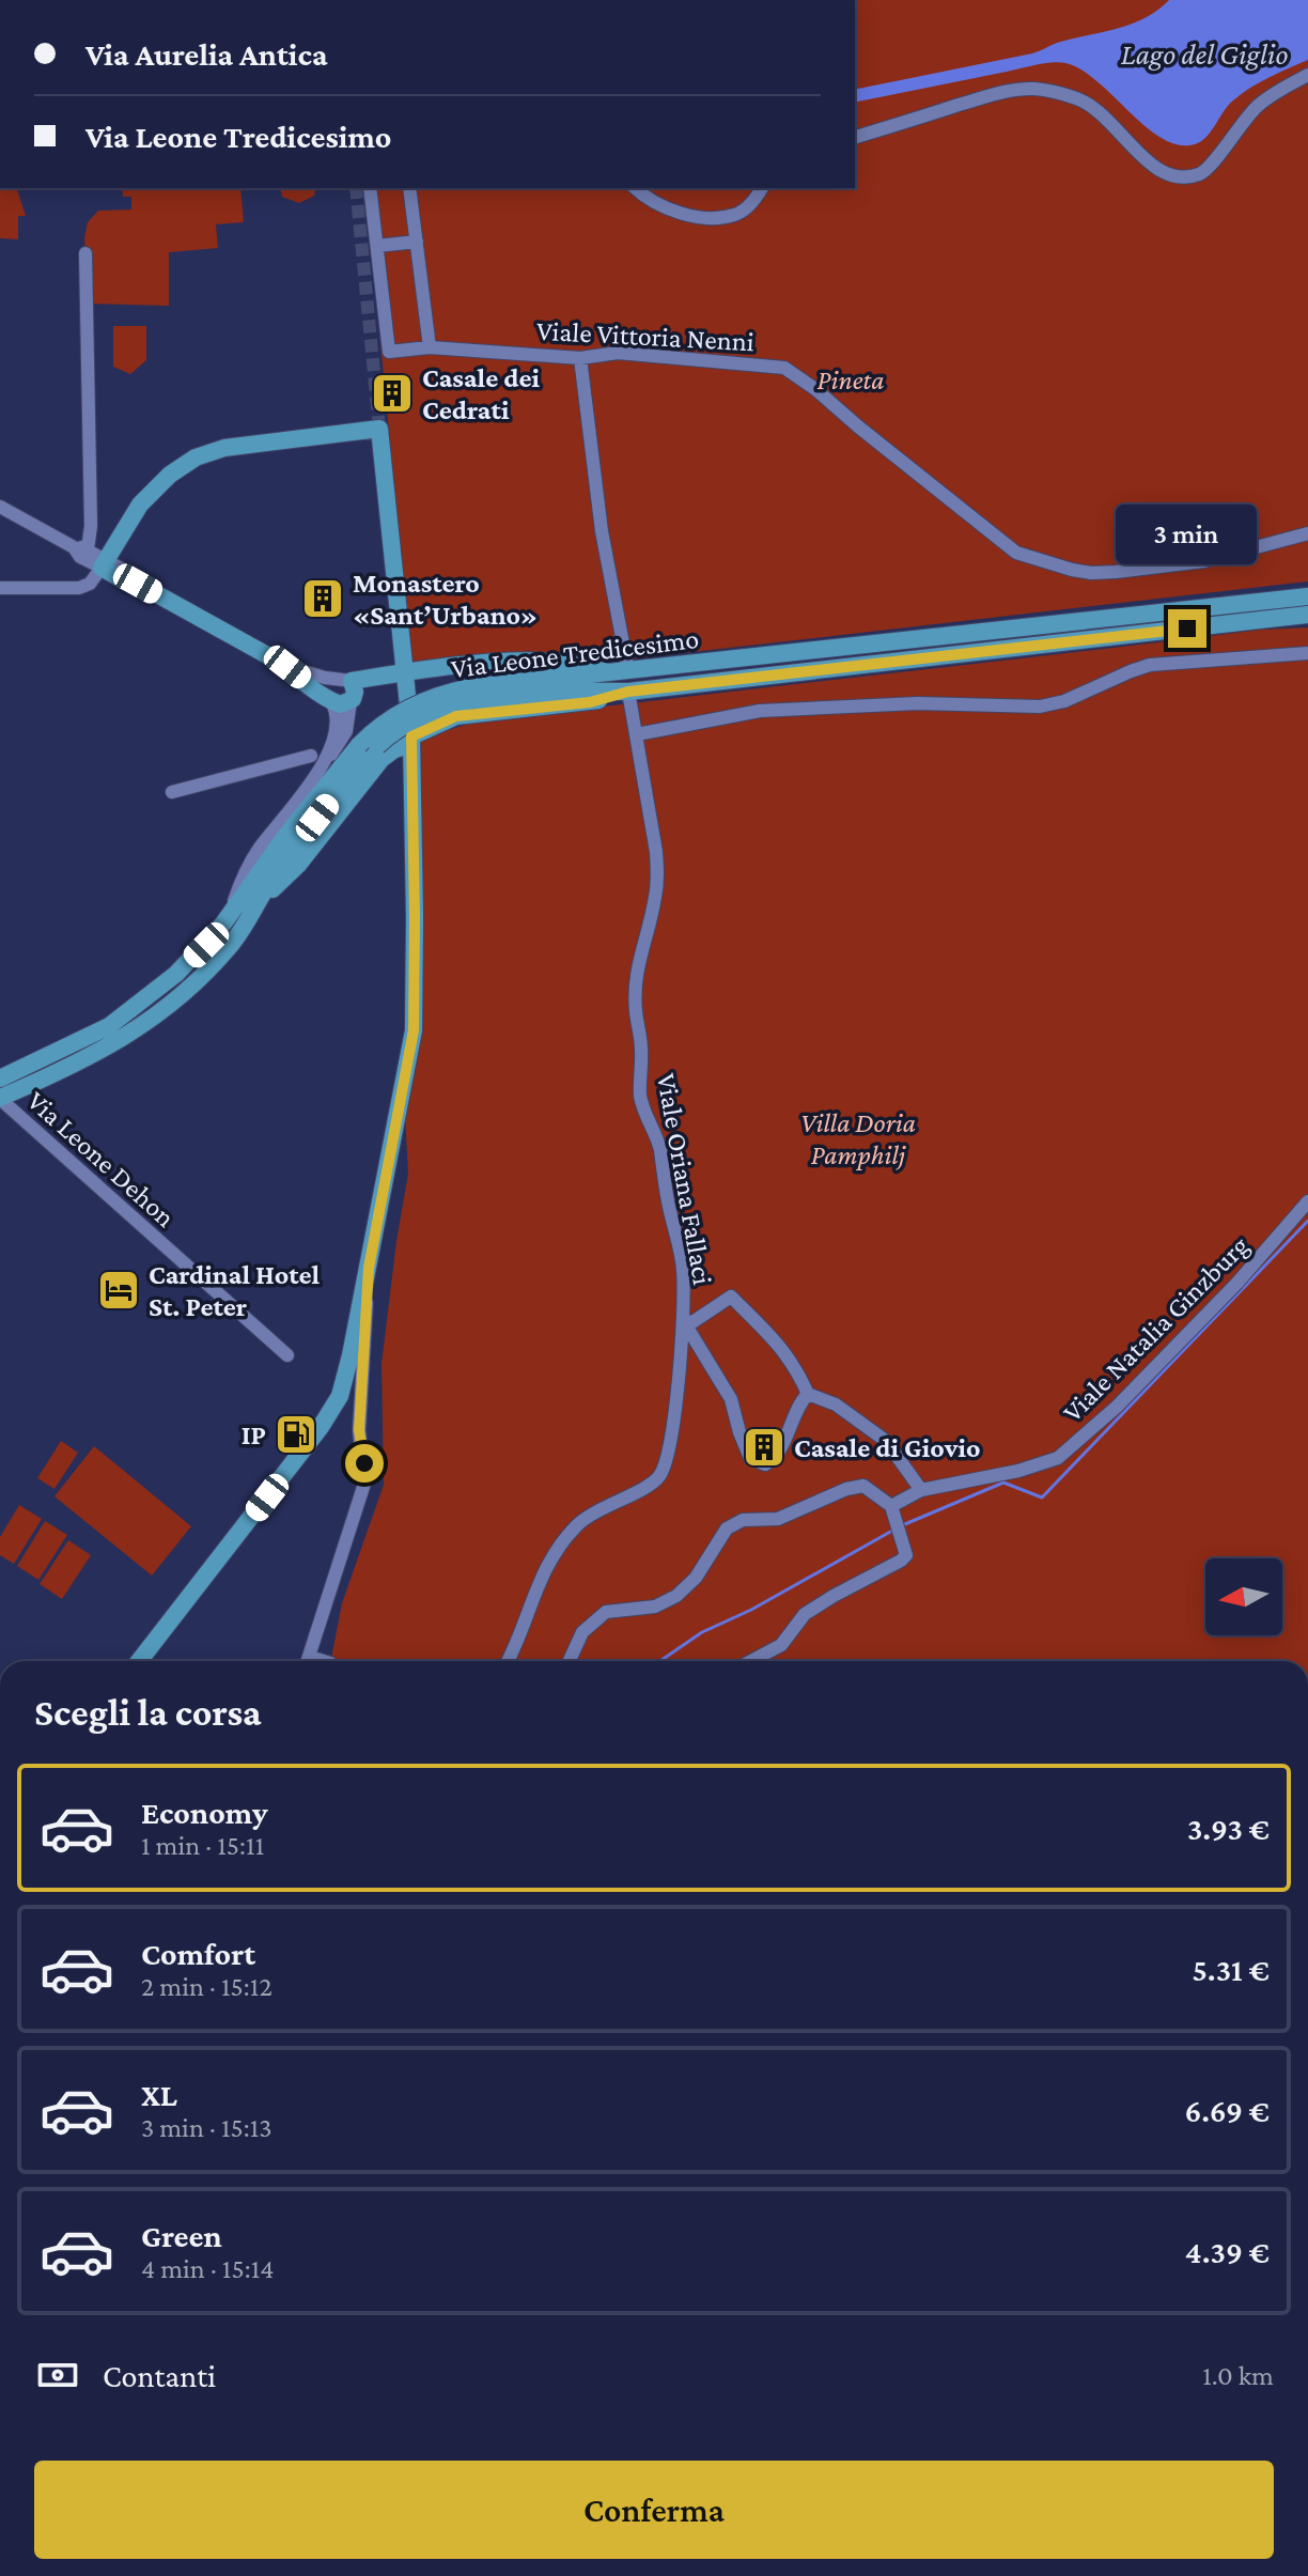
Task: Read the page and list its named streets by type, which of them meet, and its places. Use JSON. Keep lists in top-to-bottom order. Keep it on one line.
{"streets":{"main road":["Via Leone Tredicesimo"],"street":["Viale Vittoria Nenni","Via Leone Dehon","Viale Oriana Fallaci","Viale Natalia Ginzburg"]},"crossings":[["Via Leone Tredicesimo","Via Leone Dehon"],["Via Leone Tredicesimo","Viale Oriana Fallaci"]],"water":["Lago del Giglio"],"parks":["Pineta","Villa Doria Pamphilj"],"places":{"building":["Casale dei Cedrati","Monastero «Sant’Urbano»","Casale di Giovio"],"hotel":["Cardinal Hotel St. Peter"],"fuel station":["IP"]},"north":"left","page":{"banner":["Via Aurelia Antica","Via Leone Tredicesimo"],"bubble":"3 min","heading":"Scegli la corsa","list":[{"name":"Economy","note":"1 min · 15:11","value":"3.93 €"},{"name":"Comfort","note":"2 min · 15:12","value":"5.31 €"},{"name":"XL","note":"3 min · 15:13","value":"6.69 €"},{"name":"Green","note":"4 min · 15:14","value":"4.39 €"}],"pay":["Contanti","1.0 km"],"buttons":"Conferma"}}
